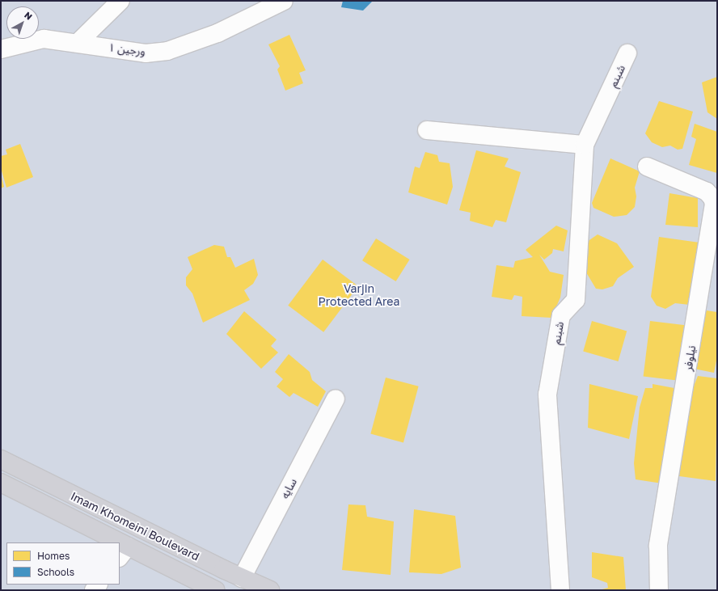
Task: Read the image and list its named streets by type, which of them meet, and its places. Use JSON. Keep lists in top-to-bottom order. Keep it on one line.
{"streets":{"main road":["Imam Khomeini Boulevard"],"street":["ورجین ۱","شبنم","نیلوفر","سایه"]},"crossings":[["سایه","Imam Khomeini Boulevard"]],"parks":["Varjin Protected Area"],"legend":["Homes","Schools"],"north":"top right"}
